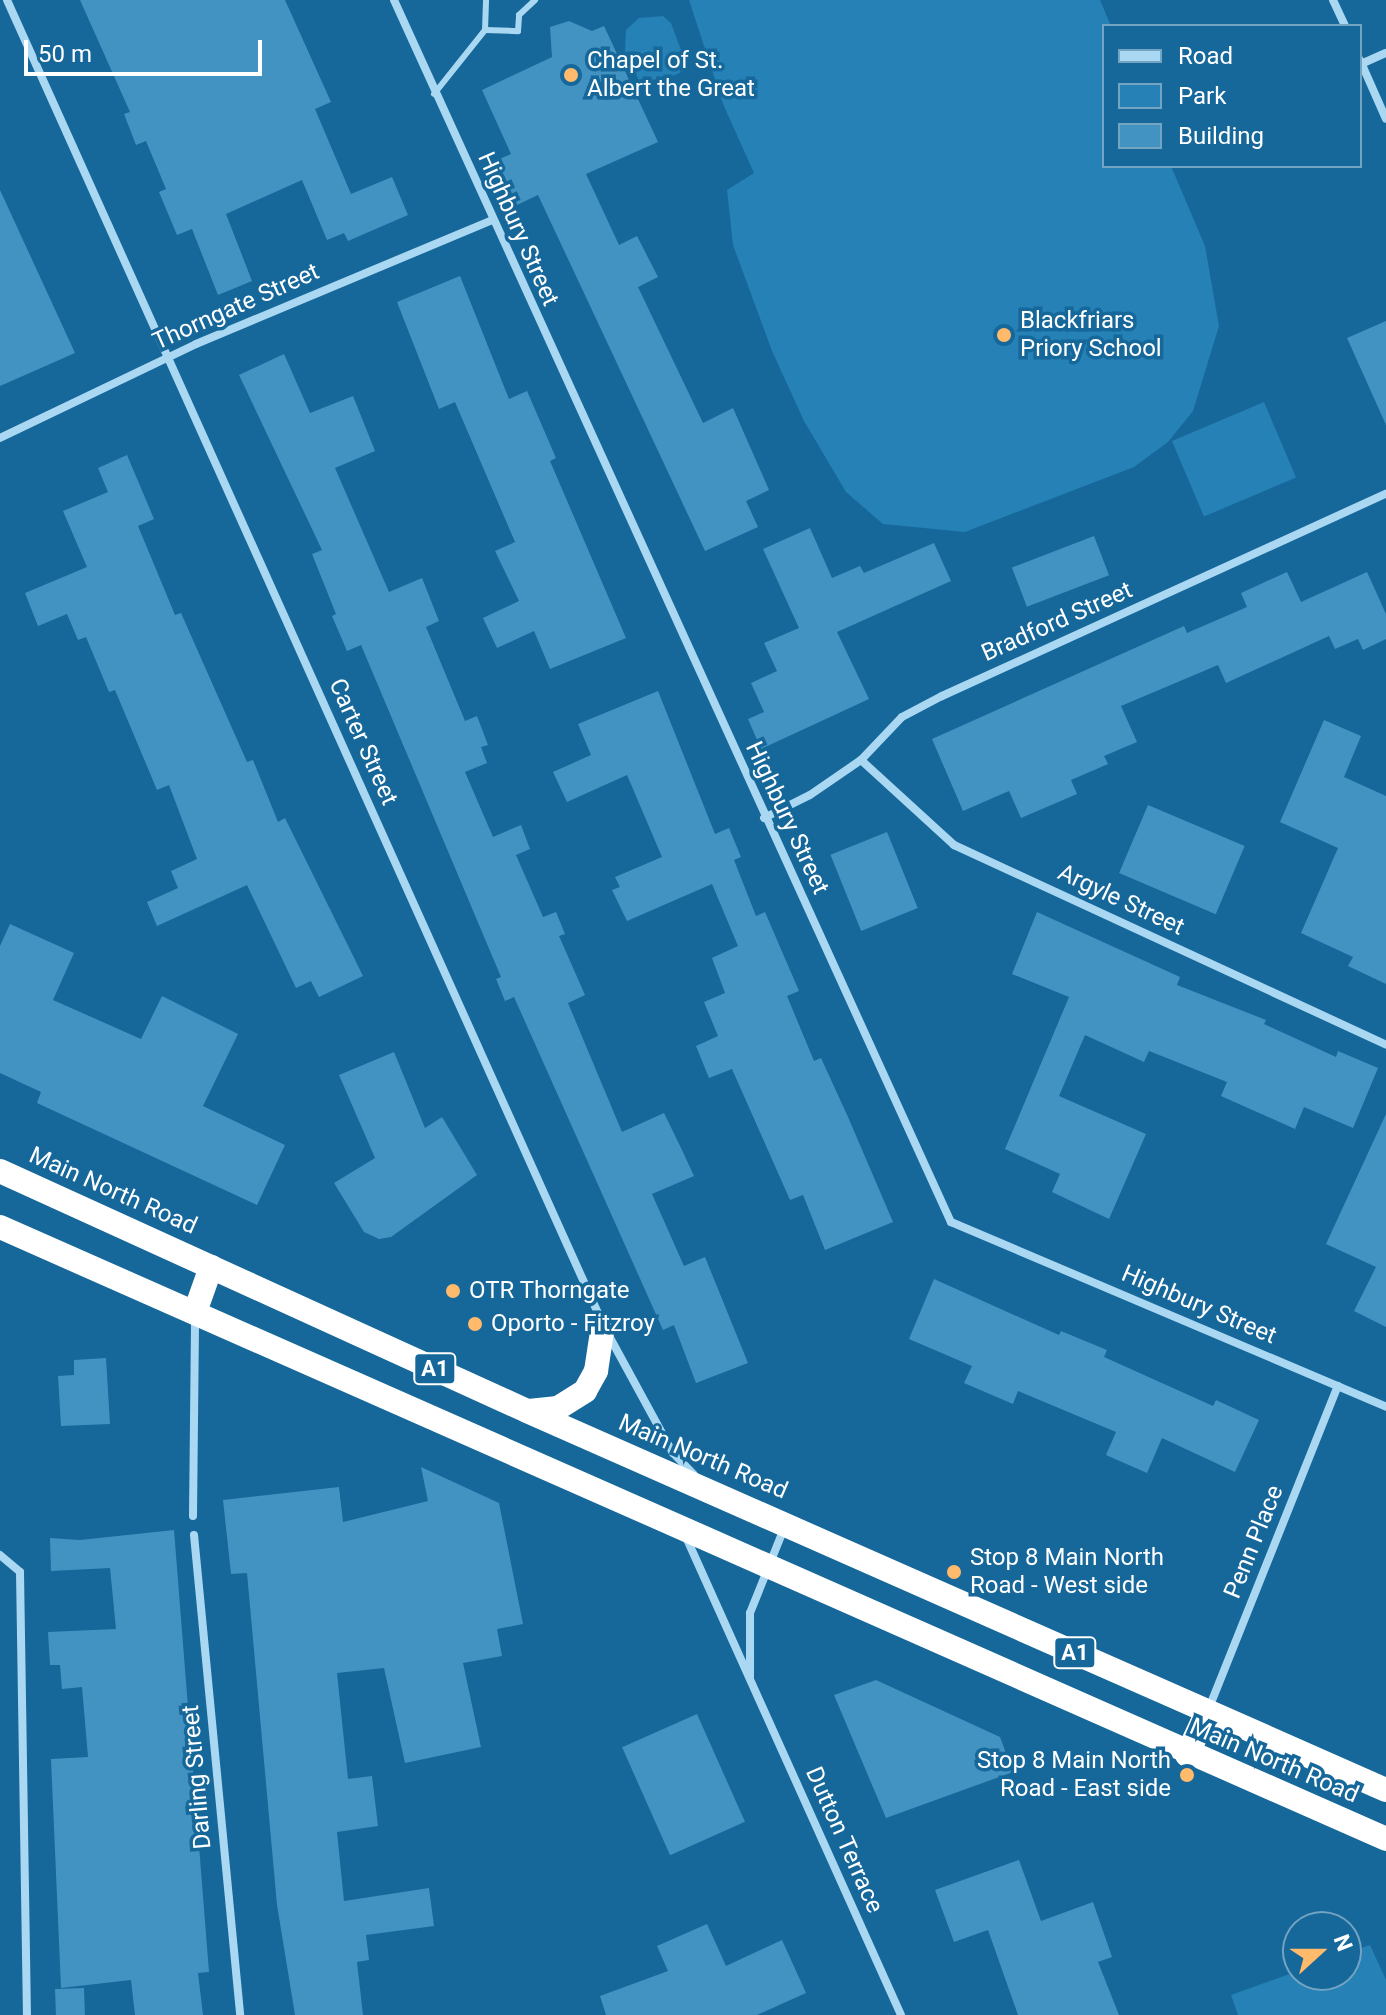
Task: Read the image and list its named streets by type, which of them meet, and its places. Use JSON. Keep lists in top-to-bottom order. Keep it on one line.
{"streets":{"highway":["Main North Road","A1"],"street":["Highbury Street","Thorngate Street","Bradford Street","Carter Street","Argyle Street","Penn Place","Darling Street","Dutton Terrace"]},"crossings":[["Highbury Street","Thorngate Street"],["Highbury Street","Bradford Street"],["Highbury Street","Penn Place"],["Thorngate Street","Carter Street"],["Bradford Street","Argyle Street"],["Carter Street","Main North Road"],["Main North Road","Penn Place"],["Main North Road","Dutton Terrace"]],"places":["Chapel of St. Albert the Great","Blackfriars Priory School","OTR Thorngate","Oporto - Fitzroy","Stop 8 Main North Road - West side","Stop 8 Main North Road - East side"],"legend":["Road","Park","Building"],"scale_bar":"50 m","north":"right"}
